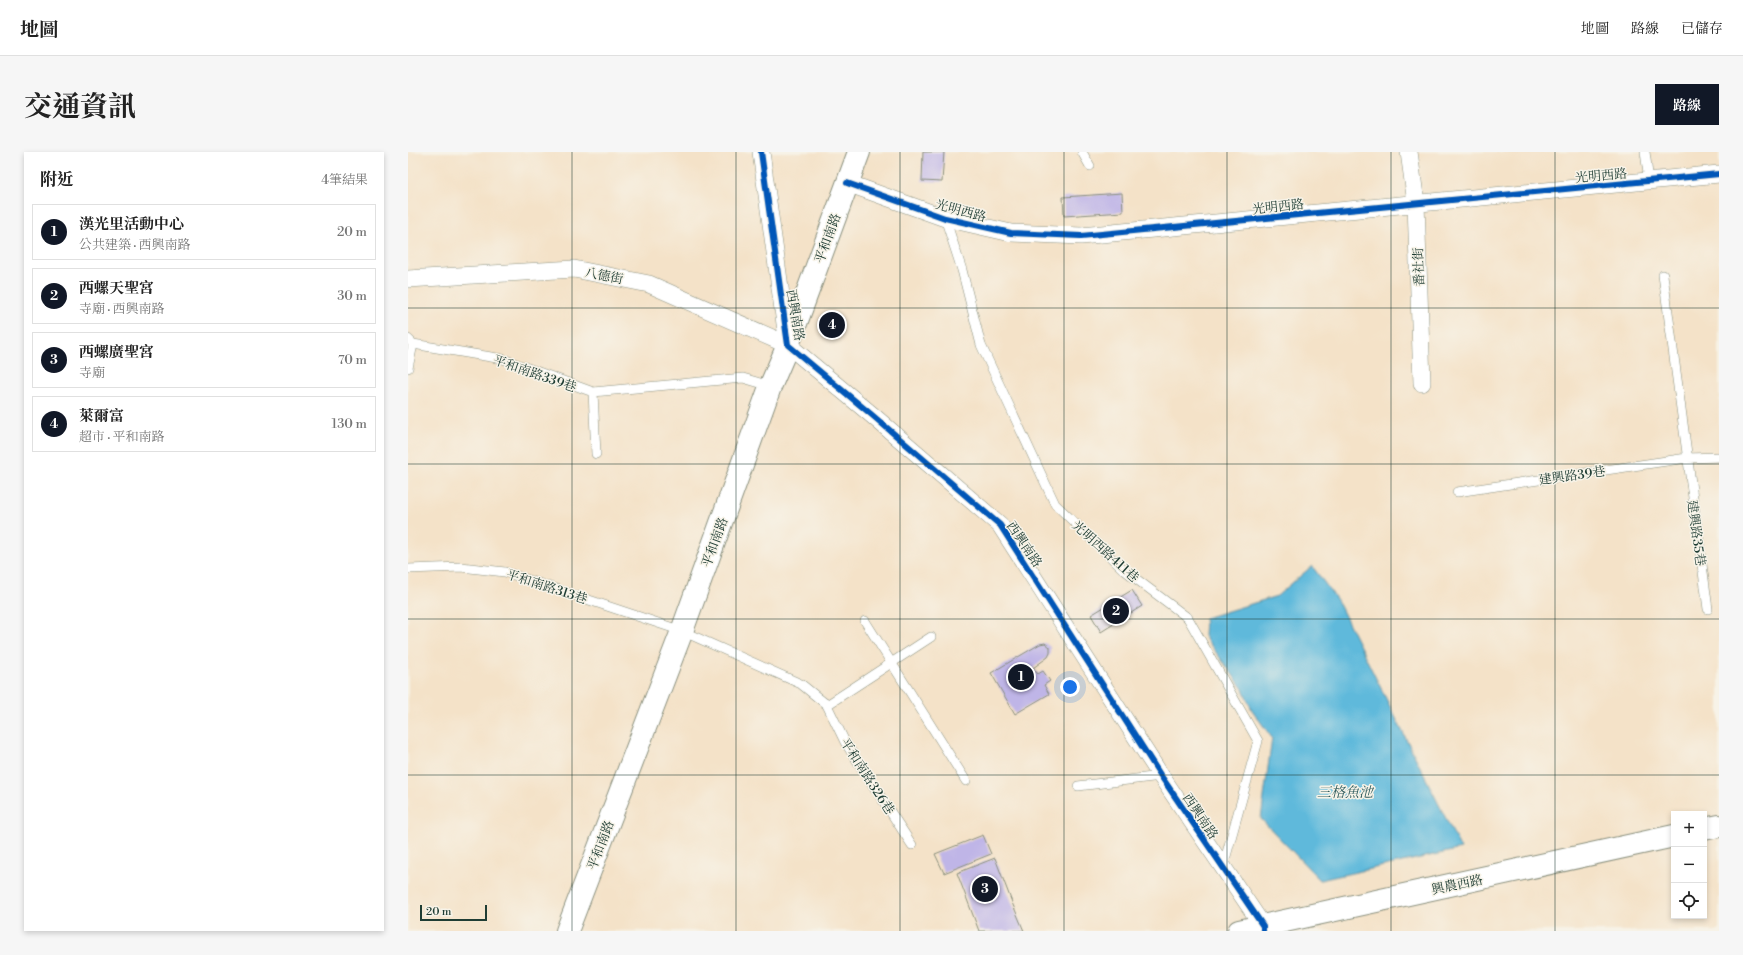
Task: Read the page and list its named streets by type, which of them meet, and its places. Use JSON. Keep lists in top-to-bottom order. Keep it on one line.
{"streets":{"main road":["平和南路","興農西路"],"street":["光明西路","番社街","八德街","西興南路"],"lane":["平和南路339巷","建興路39巷","建興路35巷","光明西路411巷","平和南路313巷","平和南路326巷"]},"crossings":[["光明西路","平和南路"],["光明西路","番社街"],["光明西路","光明西路411巷"],["平和南路","八德街"],["平和南路","西興南路"],["平和南路","平和南路339巷"],["平和南路","平和南路313巷"],["平和南路","平和南路326巷"],["八德街","西興南路"],["西興南路","光明西路411巷"],["西興南路","興農西路"],["建興路39巷","建興路35巷"],["平和南路313巷","平和南路326巷"]],"water":["三格魚池"],"scale_bar":"20 m","page":{"header":"地圖","nav":["地圖","路線","已儲存"],"title":"交通資訊","buttons":"路線","heading":["附近","4筆結果"],"list":[{"mark":"1","name":"漢光里活動中心","note":"公共建築 · 西興南路","value":"20 m"},{"mark":"2","name":"西螺天聖宮","note":"寺廟 · 西興南路","value":"30 m"},{"mark":"3","name":"西螺廣聖宮","note":"寺廟","value":"70 m"},{"mark":"4","name":"萊爾富","note":"超市 · 平和南路","value":"130 m"}],"pins":["4","2","1","3"],"map_buttons":["+","−"],"scale":"20 m"}}
